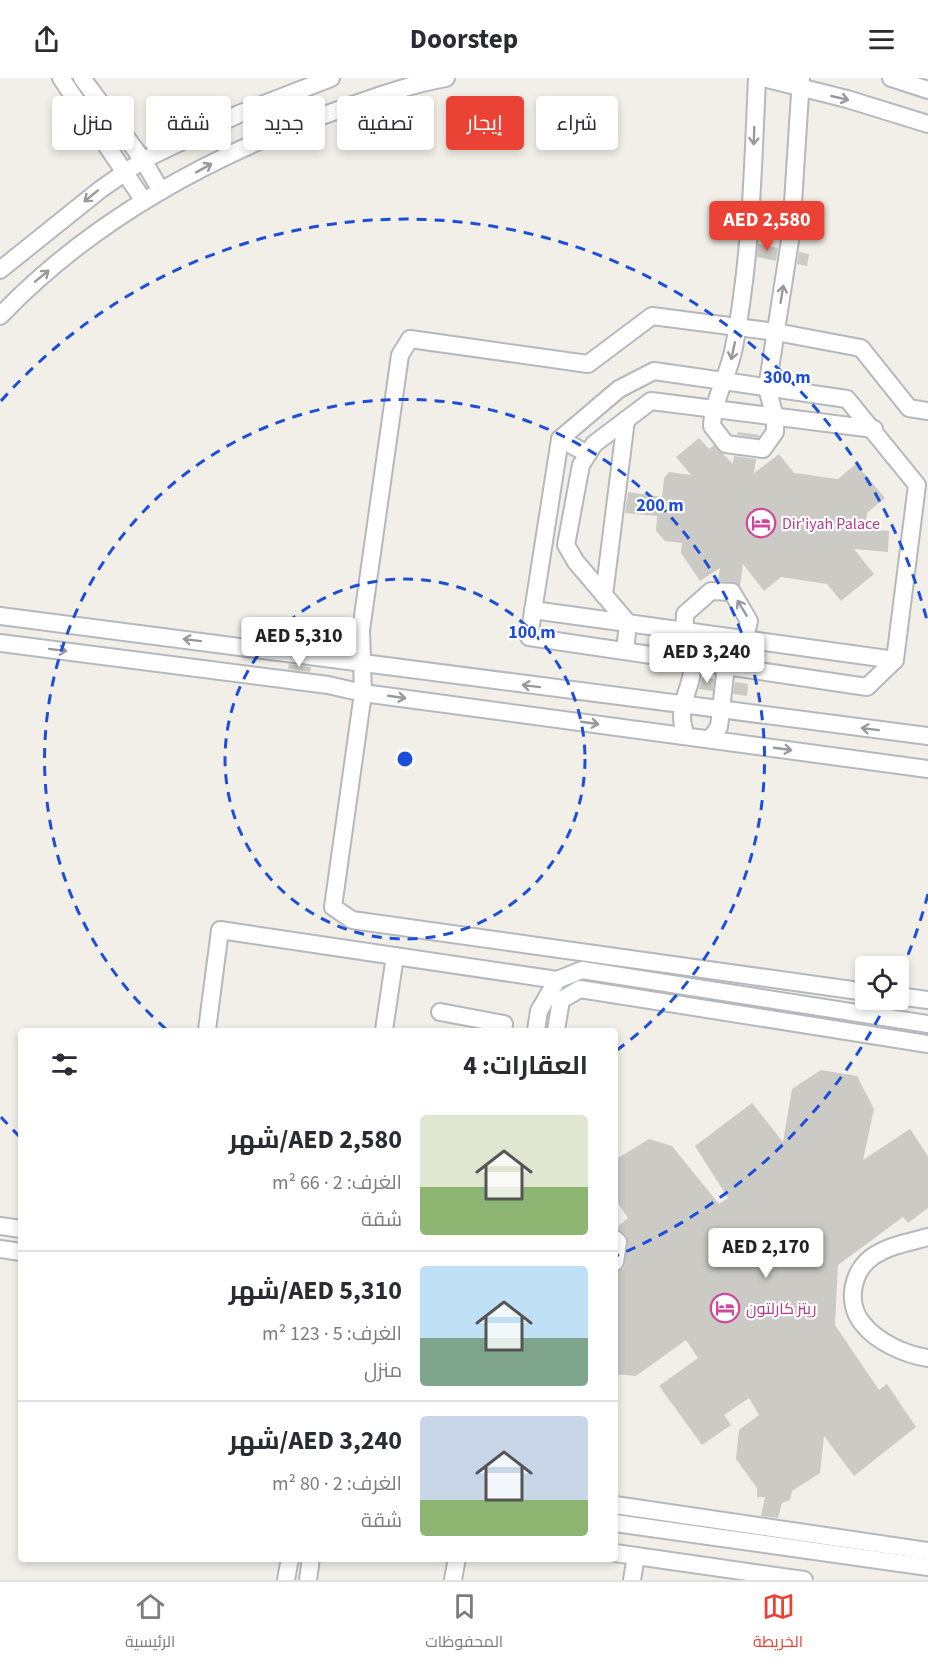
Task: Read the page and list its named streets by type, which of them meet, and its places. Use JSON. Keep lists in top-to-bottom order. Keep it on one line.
{"places":{"hotel":["Dir'iyah Palace","ريتز كارلتون"]},"page":{"header":"Doorstep","chip":["شراء","إيجار","تصفية","جديد","شقة","منزل"],"price":["AED 2,580","AED 5,310","AED 3,240","AED 2,170"],"heading":"العقارات: 4","list":[{"name":"AED 2,580/شهر","note":"الغرف: 2 · 66 m² · شقة"},{"name":"AED 5,310/شهر","note":"الغرف: 5 · 123 m² · منزل"},{"name":"AED 3,240/شهر","note":"الغرف: 2 · 80 m² · شقة"}],"tabs":["الخريطة","المحفوظات","الرئيسية"]},"rings":["300 m","200 m","100 m"]}
